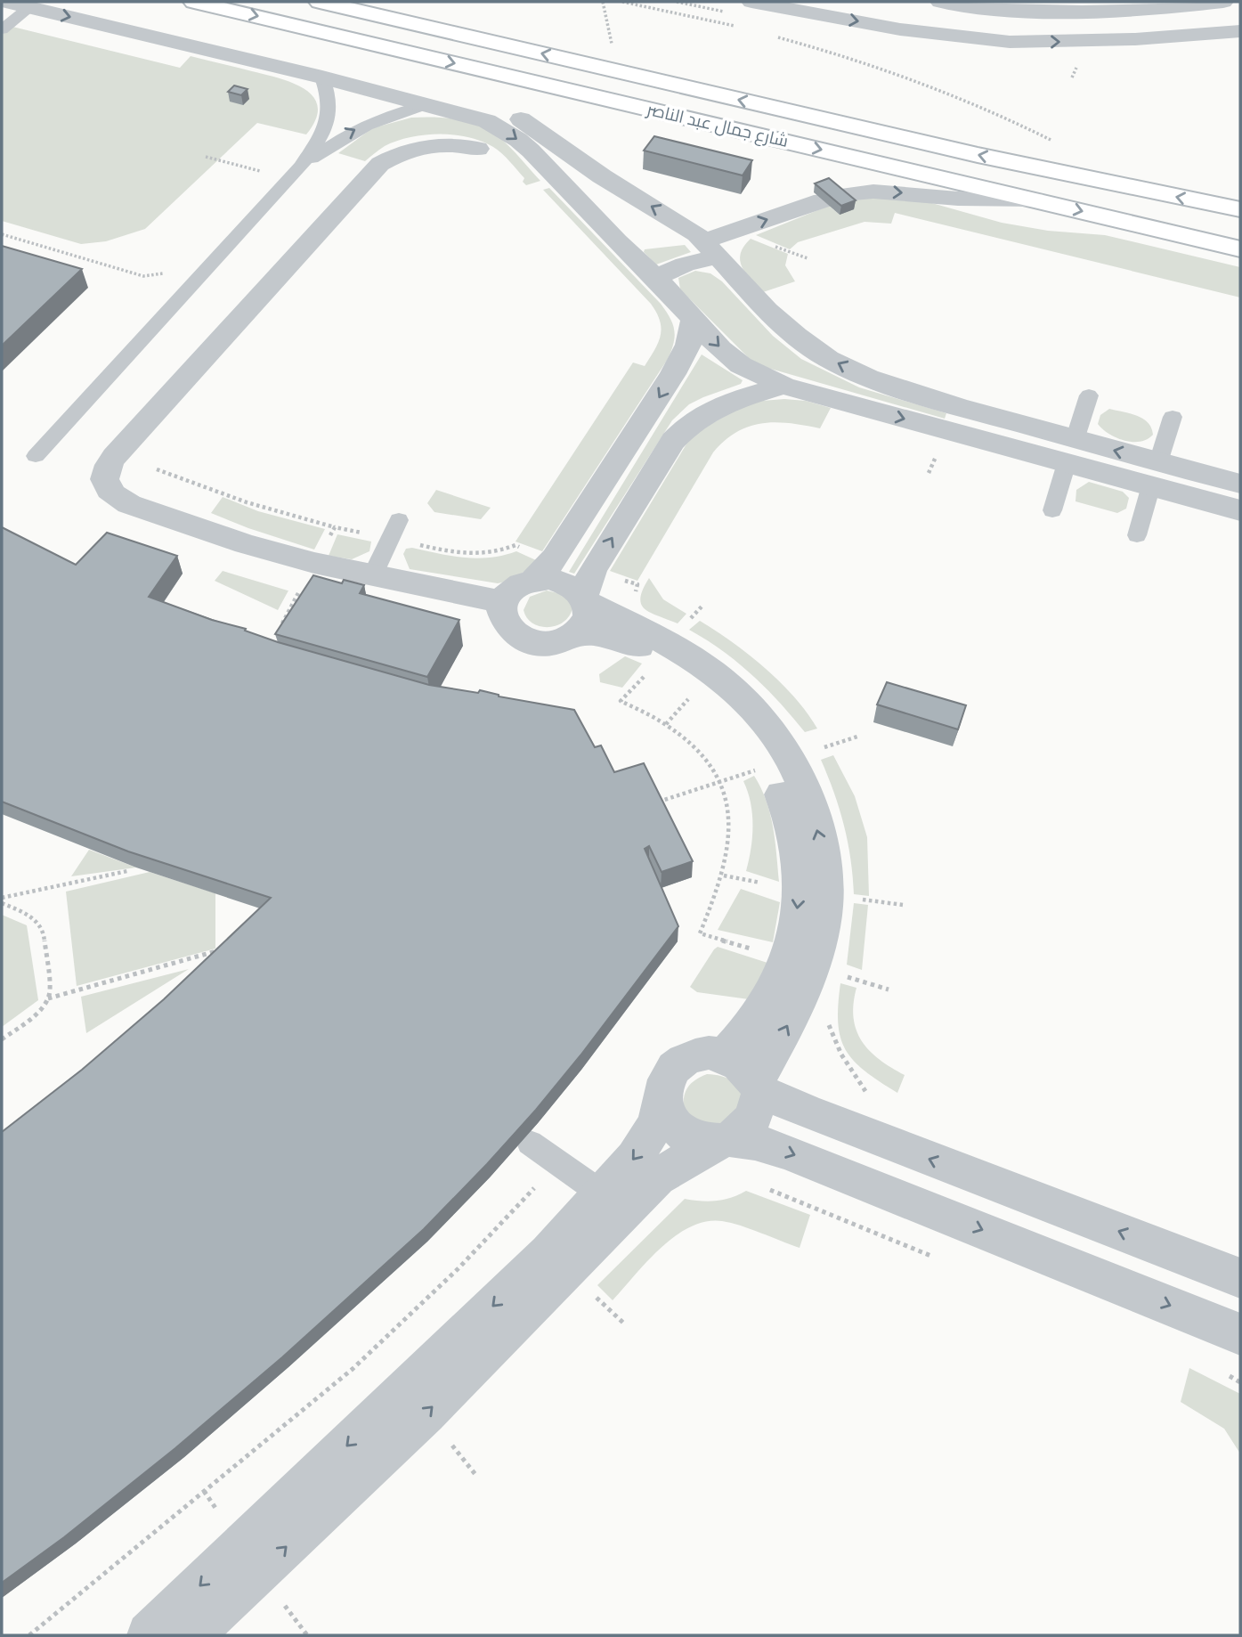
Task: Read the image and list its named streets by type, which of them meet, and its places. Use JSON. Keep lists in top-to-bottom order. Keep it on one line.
{"streets":{"main road":["شارع جمال عبد الناصر"]}}
